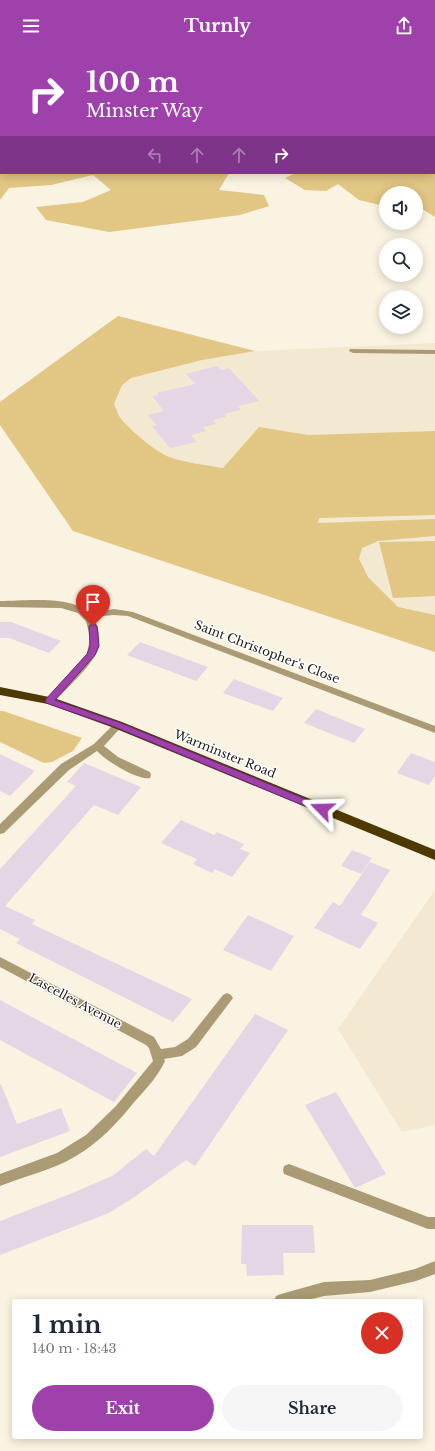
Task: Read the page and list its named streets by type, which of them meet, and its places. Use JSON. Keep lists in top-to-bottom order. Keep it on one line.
{"streets":{"highway":["Warminster Road"],"street":["Saint Christopher's Close","Lascelles Avenue"]},"page":{"header":"Turnly","turn":["100 m","Minster Way"],"heading":["1 min","140 m · 18:43"],"buttons":["Exit","Share"]}}
